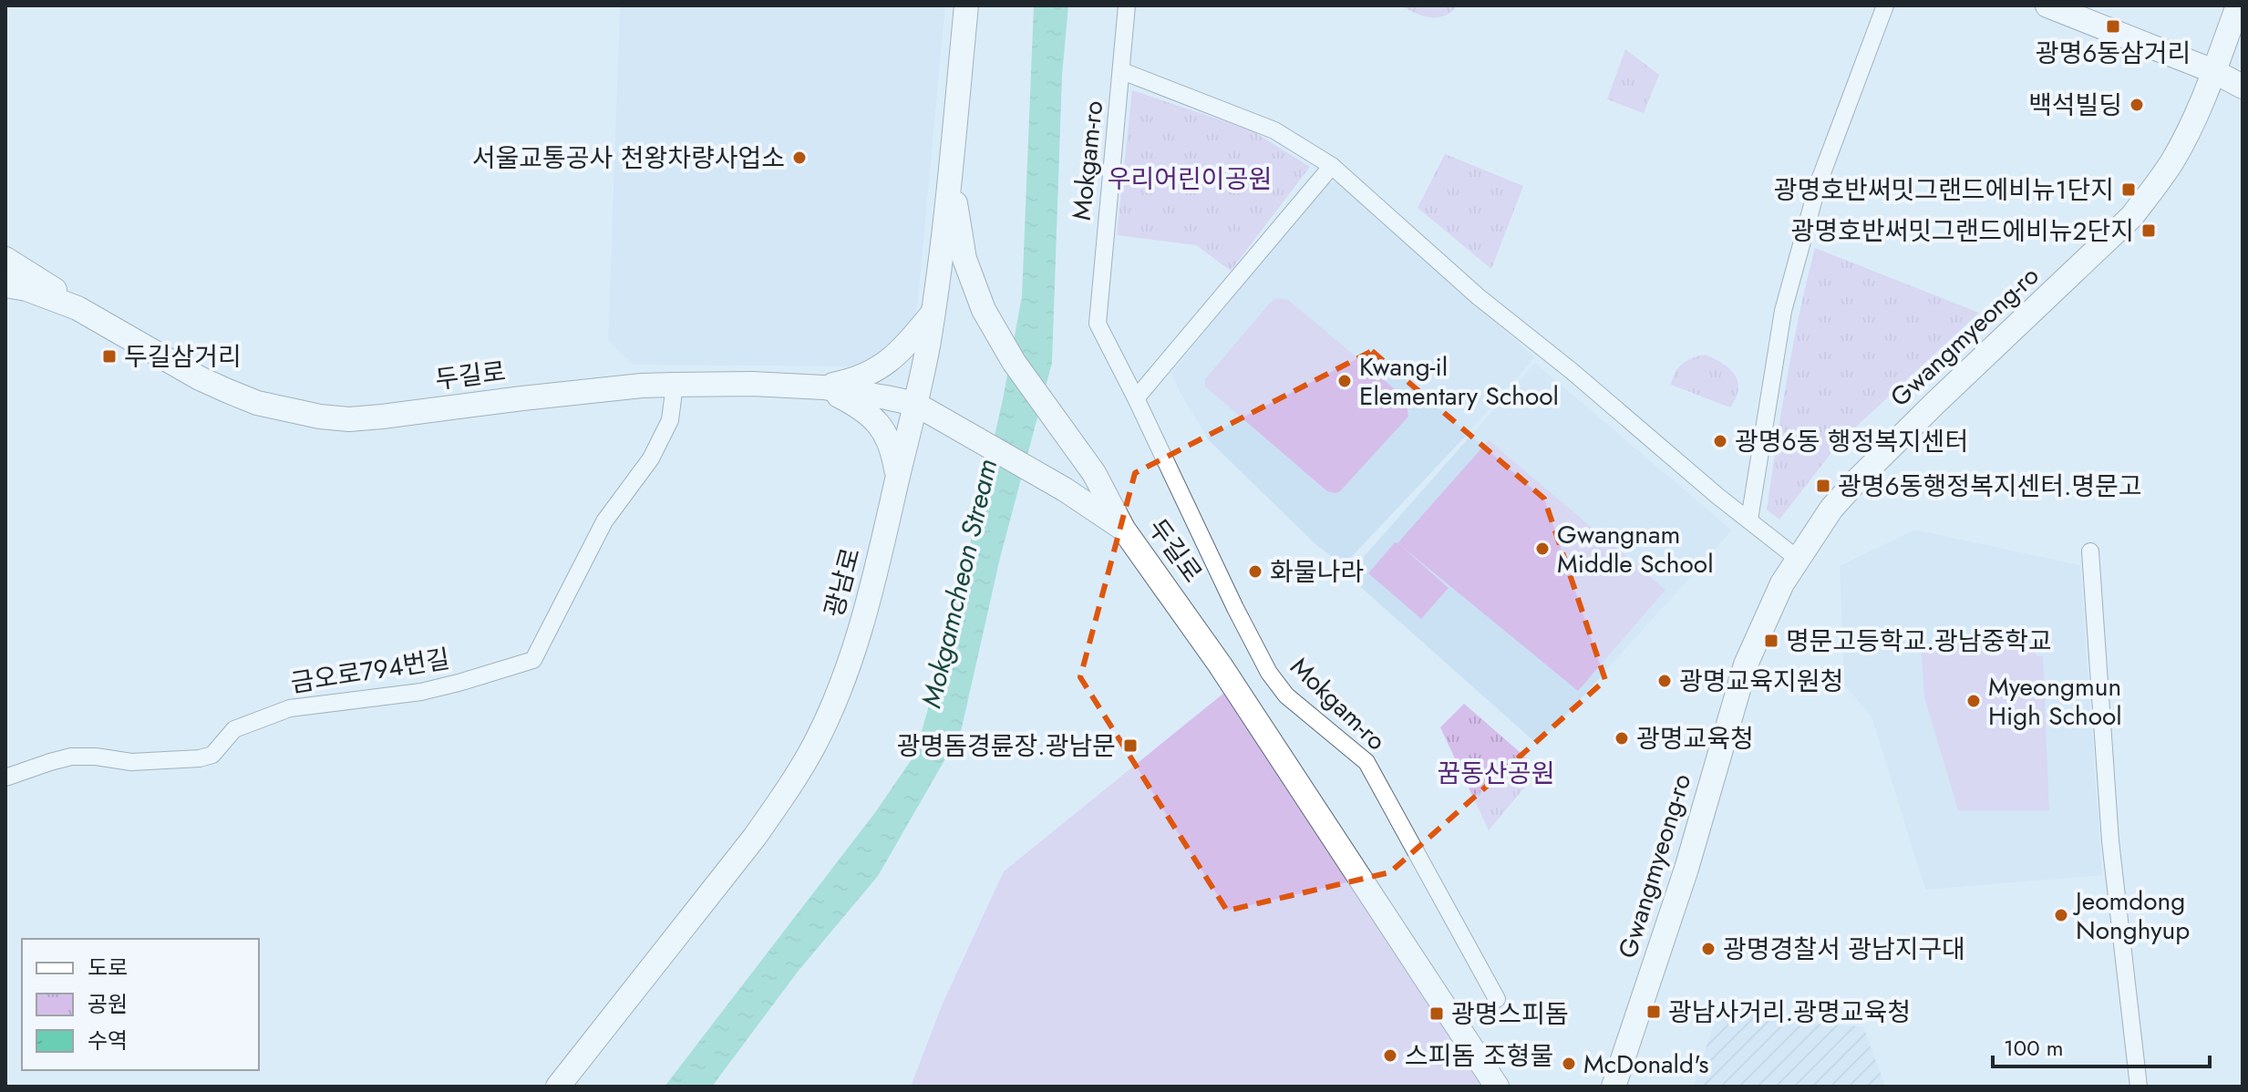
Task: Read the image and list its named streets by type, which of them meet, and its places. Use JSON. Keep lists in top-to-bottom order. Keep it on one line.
{"streets":{"street":["Mokgam-ro","Gwangmyeong-ro","두길로","광남로","금오로794번길"]},"crossings":[["두길로","광남로"],["두길로","금오로794번길"]],"water":["Mokgamcheon Stream"],"parks":["우리어린이공원","꿈동산공원"],"places":{"transit":["광명6동삼거리","광명호반써밋그랜드에비뉴1단지","광명호반써밋그랜드에비뉴2단지","두길삼거리","광명6동행정복지센터.명문고","명문고등학교.광남중학교","광명돔경륜장.광남문","광남사거리.광명교육청","광명스피돔"],"other":["백석빌딩","서울교통공사 천왕차량사업소","Kwang-il Elementary School","광명6동 행정복지센터","Gwangnam Middle School","화물나라","광명교육지원청","Myeongmun High School","광명교육청","Jeomdong Nonghyup","광명경찰서 광남지구대","스피돔 조형물","McDonald's"]},"legend":["도로","공원","수역"],"scale_bar":"100 m"}
